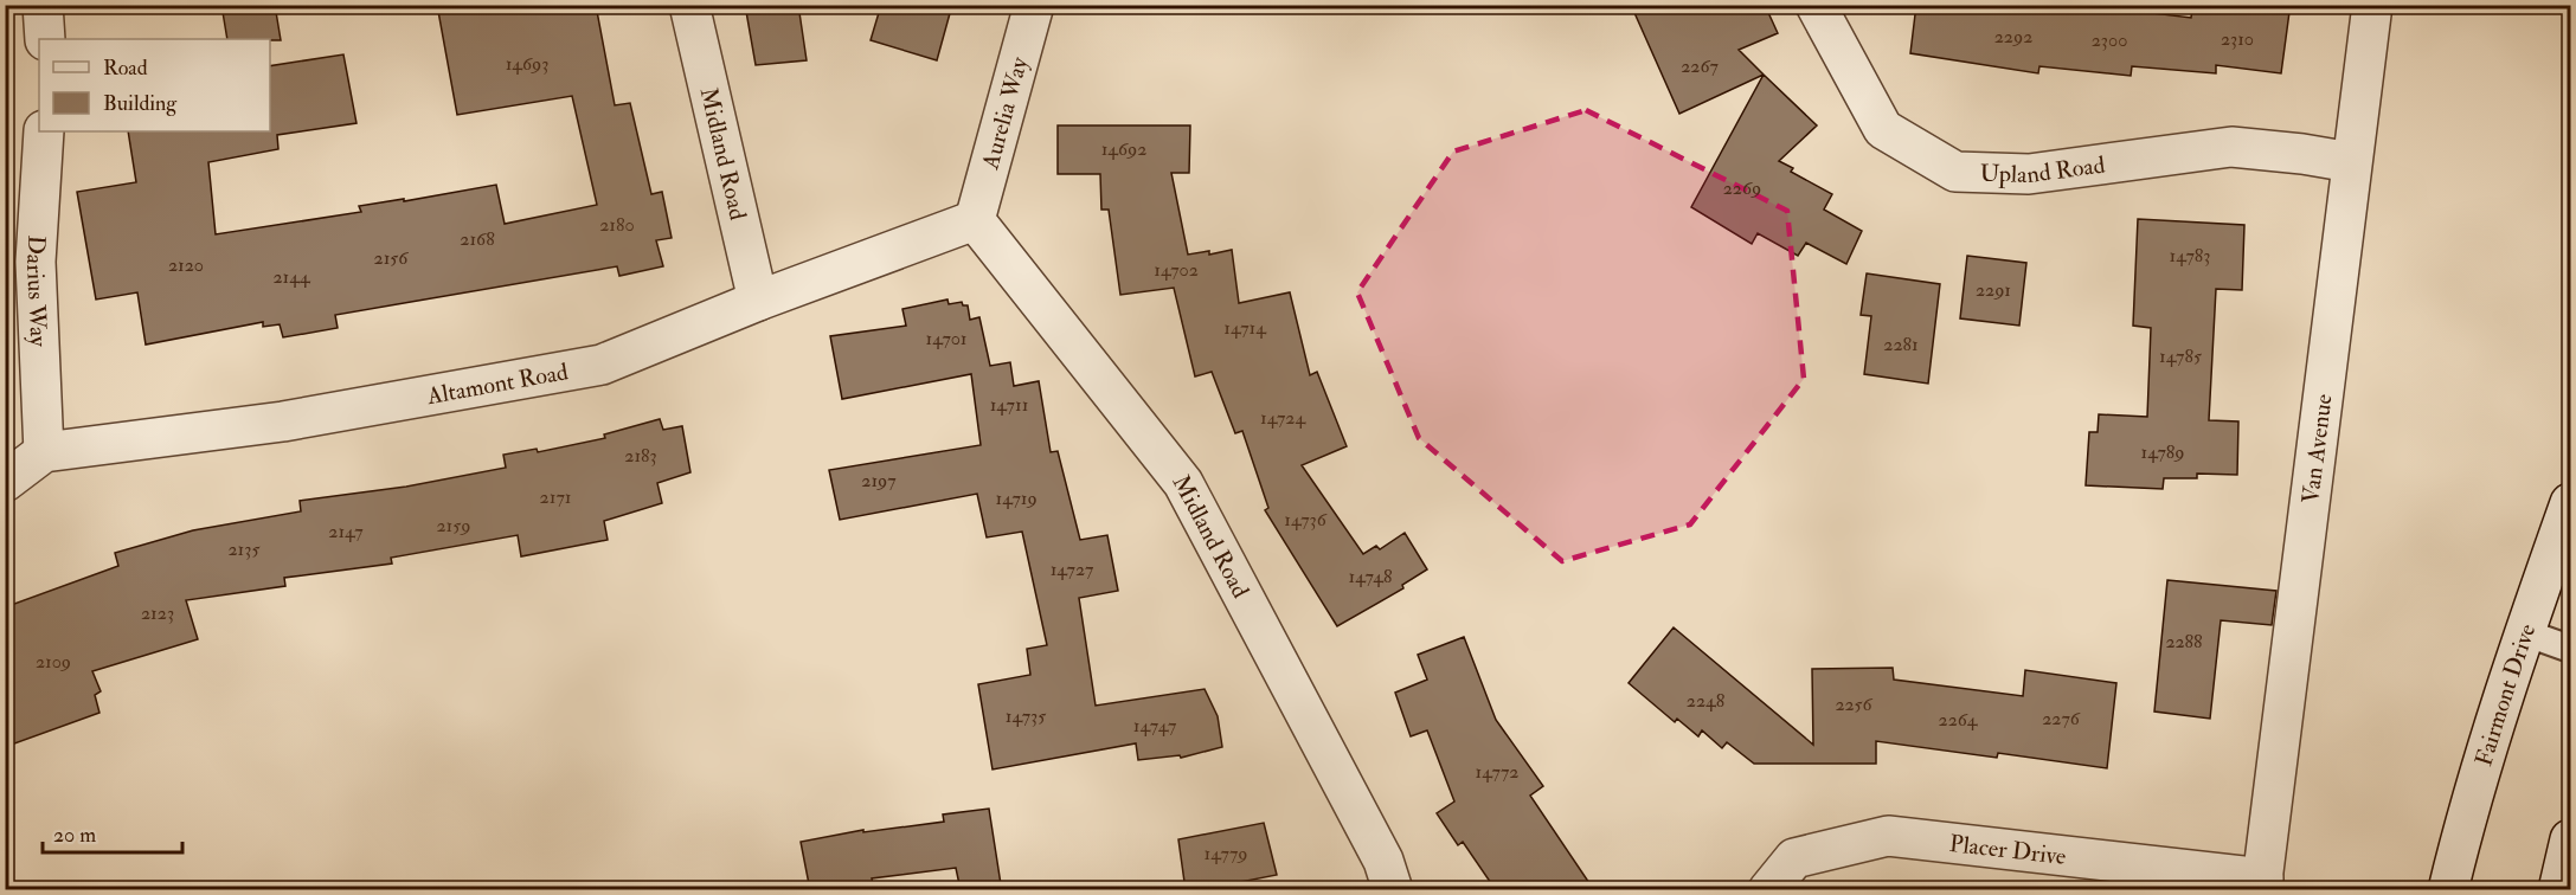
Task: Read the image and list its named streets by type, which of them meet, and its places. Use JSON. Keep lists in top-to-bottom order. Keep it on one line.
{"streets":{"street":["Aurelia Way","Midland Road","Upland Road","Darius Way","Altamont Road","Van Avenue","Fairmont Drive","Placer Drive"]},"crossings":[["Aurelia Way","Midland Road"],["Aurelia Way","Altamont Road"],["Midland Road","Altamont Road"],["Upland Road","Van Avenue"],["Darius Way","Altamont Road"],["Van Avenue","Placer Drive"]],"house_numbers":["2292","2310","2300","14693","2267","14692","2269","2180","2168","14783","2156","2120","14702","2144","2291","14714","14701","2281","14785","14711","14724","14789","2183","2197","2171","14719","14736","2159","2147","2135","14727","14748","2123","2288","2109","2248","2256","14735","2276","2264","14747","14772","14779"],"legend":["Road","Building"],"scale_bar":"20 m"}
